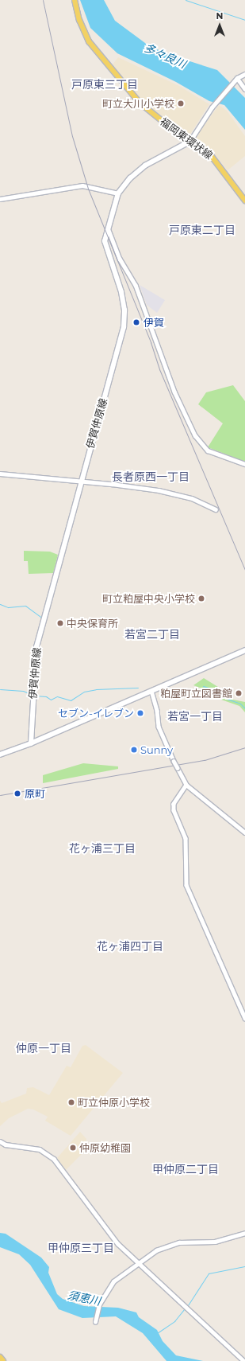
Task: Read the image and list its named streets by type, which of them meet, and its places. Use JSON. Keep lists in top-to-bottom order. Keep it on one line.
{"streets":{"main road":["福岡東環状線","伊賀仲原線"]},"crossings":[["福岡東環状線","伊賀仲原線"]],"districts":["戸原東三丁目","戸原東二丁目","長者原西一丁目","若宮二丁目","若宮一丁目","花ヶ浦三丁目","花ヶ浦四丁目","仲原一丁目","甲仲原二丁目","甲仲原三丁目"],"water":["多々良川","須恵川"],"places":["町立大川小学校","伊賀","町立粕屋中央小学校","中央保育所","粕屋町立図書館","セブン-イレブン","Sunny","原町","町立仲原小学校","仲原幼稚園"],"north":"top"}
